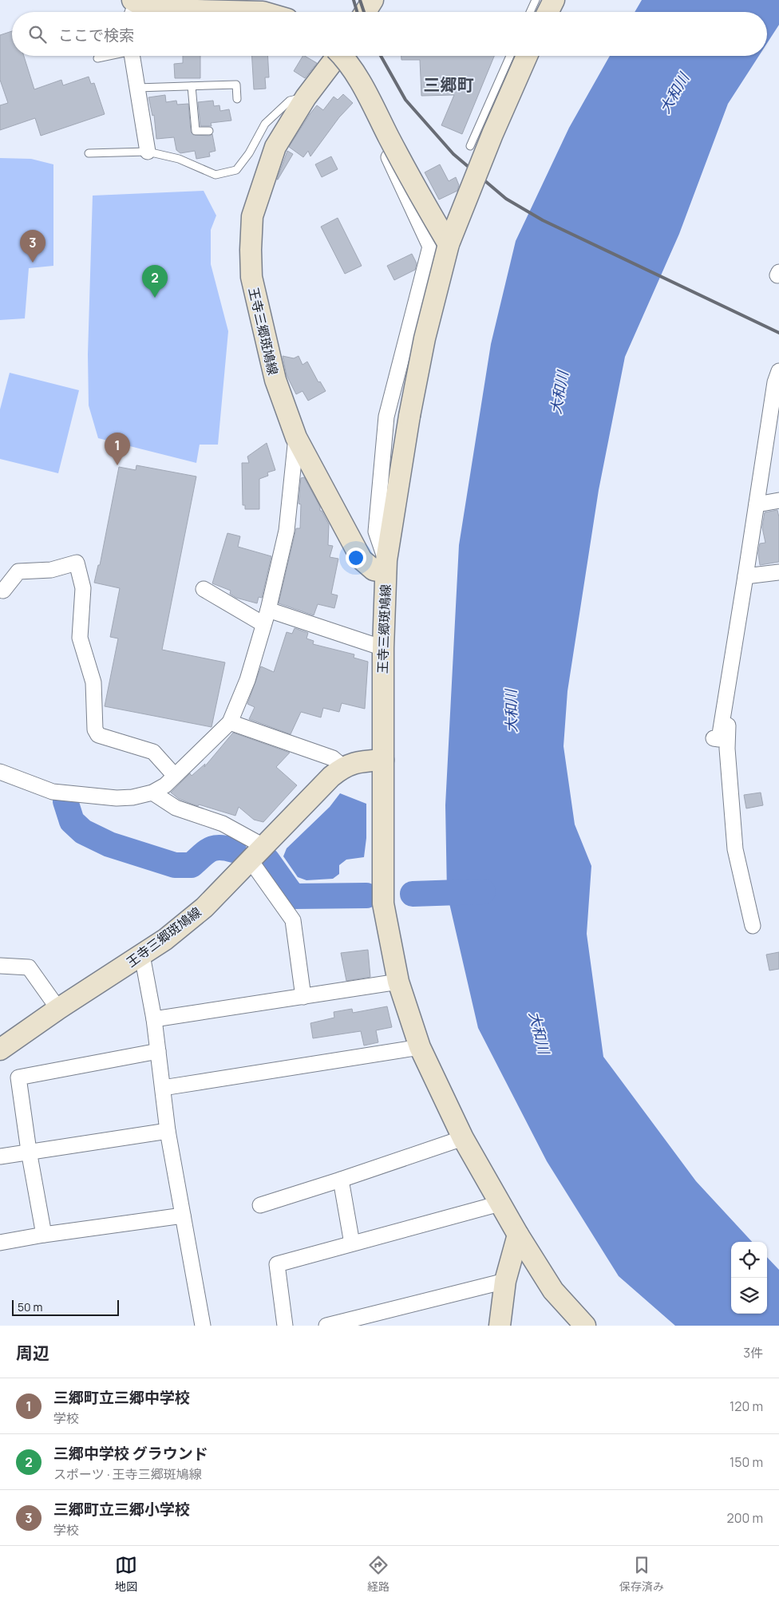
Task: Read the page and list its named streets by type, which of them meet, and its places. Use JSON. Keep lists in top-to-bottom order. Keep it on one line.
{"streets":{"street":["王寺三郷斑鳩線"]},"districts":["三郷町"],"water":["大和川"],"scale_bar":"50 m","page":{"search":"ここで検索","pins":["3","2","1"],"scale":"50 m","heading":["周辺","3件"],"list":[{"mark":"1","name":"三郷町立三郷中学校","note":"学校","value":"120 m"},{"mark":"2","name":"三郷中学校 グラウンド","note":"スポーツ · 王寺三郷斑鳩線","value":"150 m"},{"mark":"3","name":"三郷町立三郷小学校","note":"学校","value":"200 m"}],"nav":["地図","経路","保存済み"]}}
